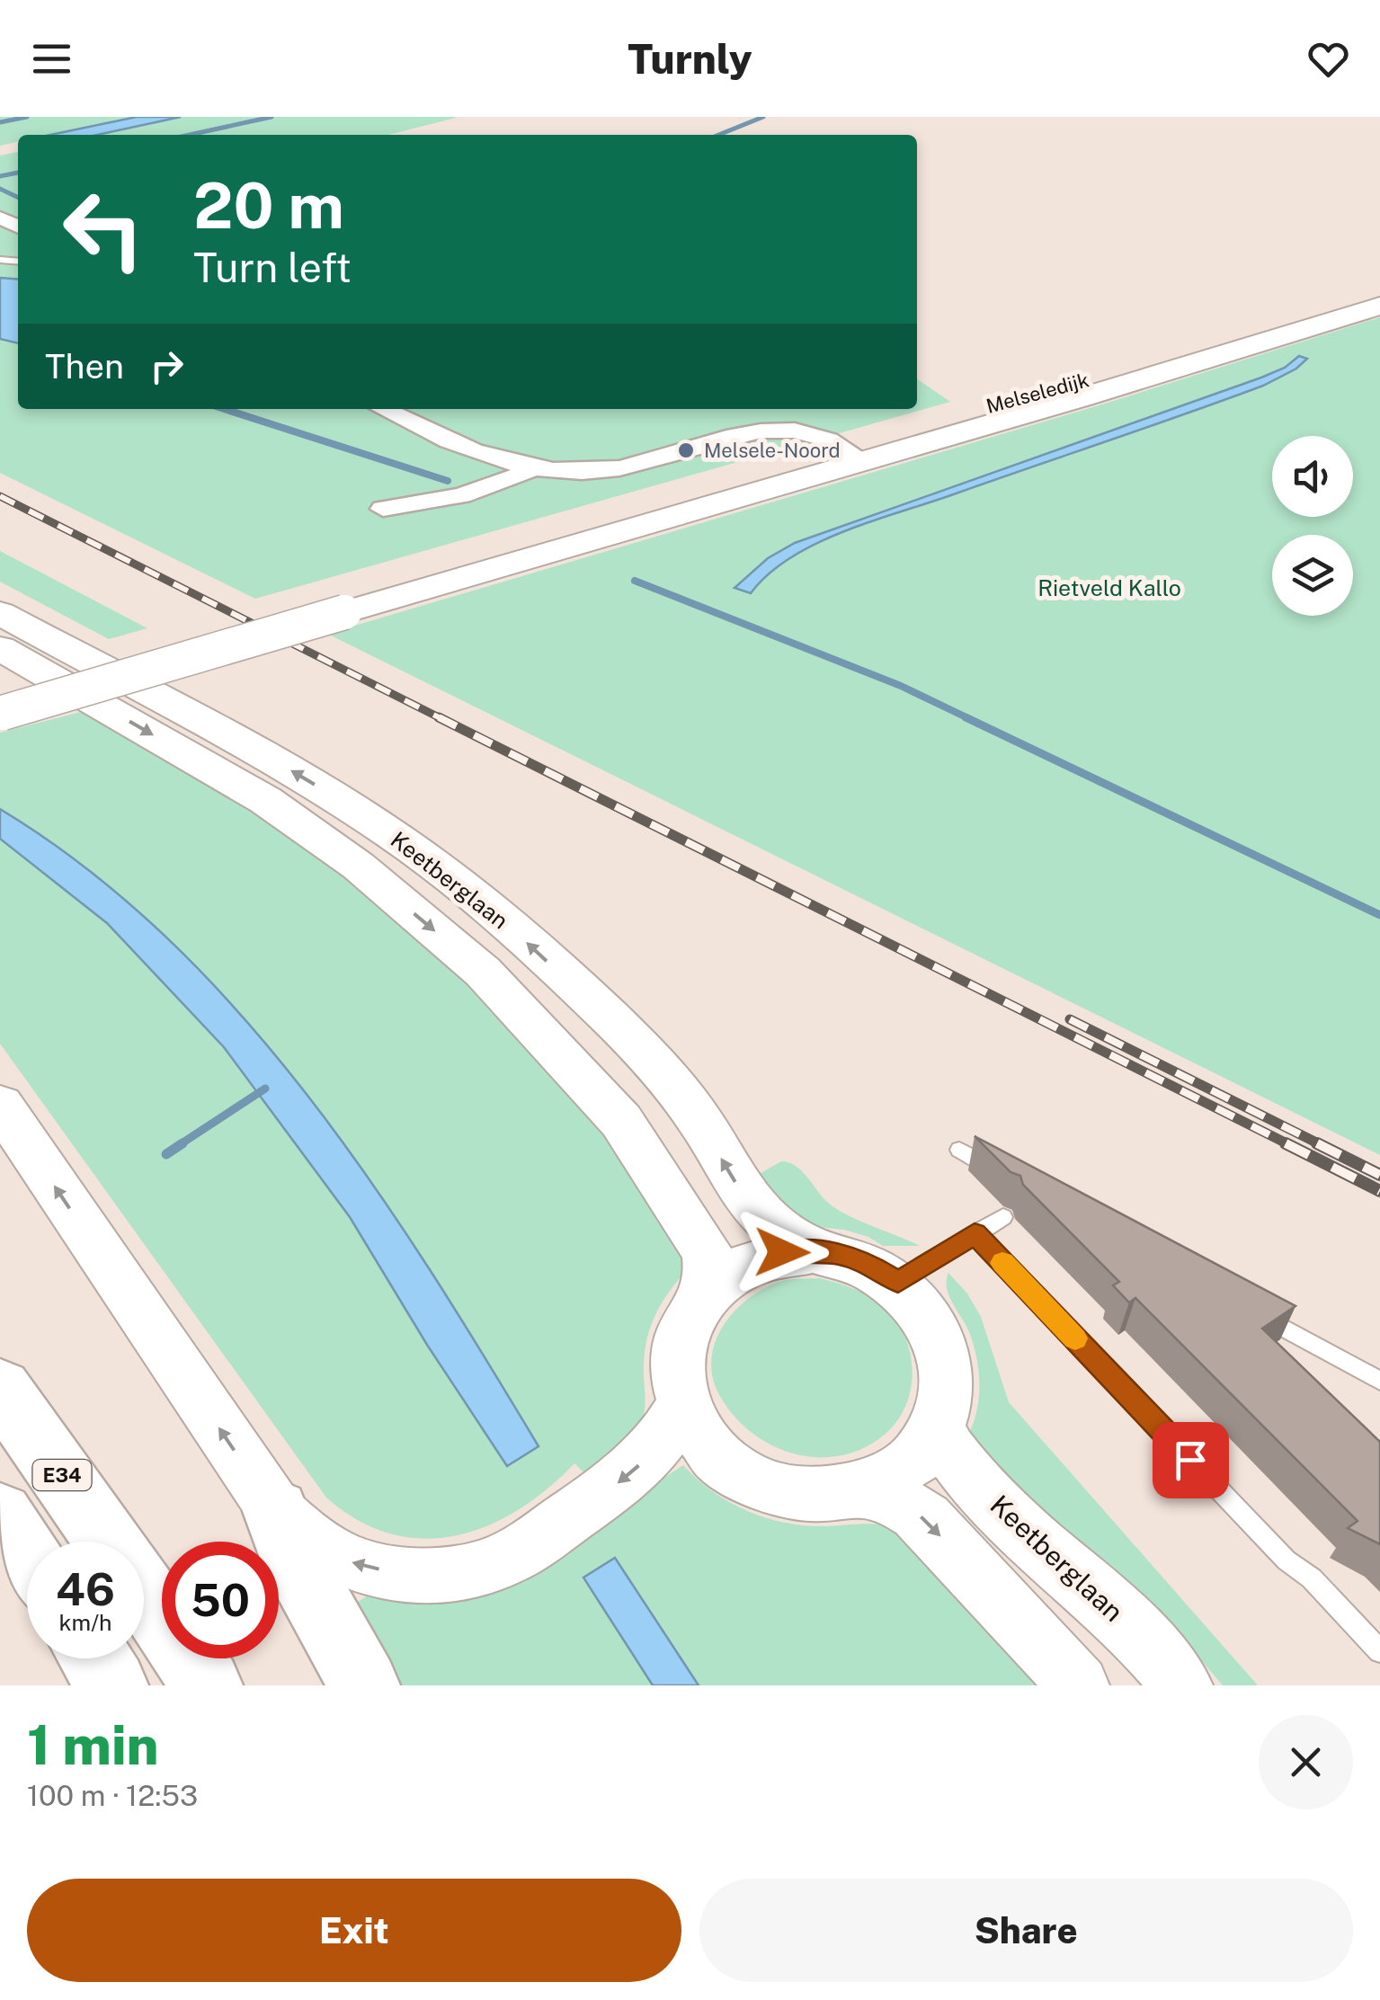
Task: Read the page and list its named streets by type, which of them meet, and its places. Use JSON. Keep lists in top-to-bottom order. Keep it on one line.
{"streets":{"highway":["E34"],"main road":["Melseledijk","Keetberglaan"]},"parks":["Rietveld Kallo"],"places":["Melsele-Noord"],"page":{"header":"Turnly","turn":["20 m","Turn left"],"then":"Then","speed":"46 km/h","limit":"50","heading":["1 min","100 m · 12:53"],"buttons":["Exit","Share"]}}
